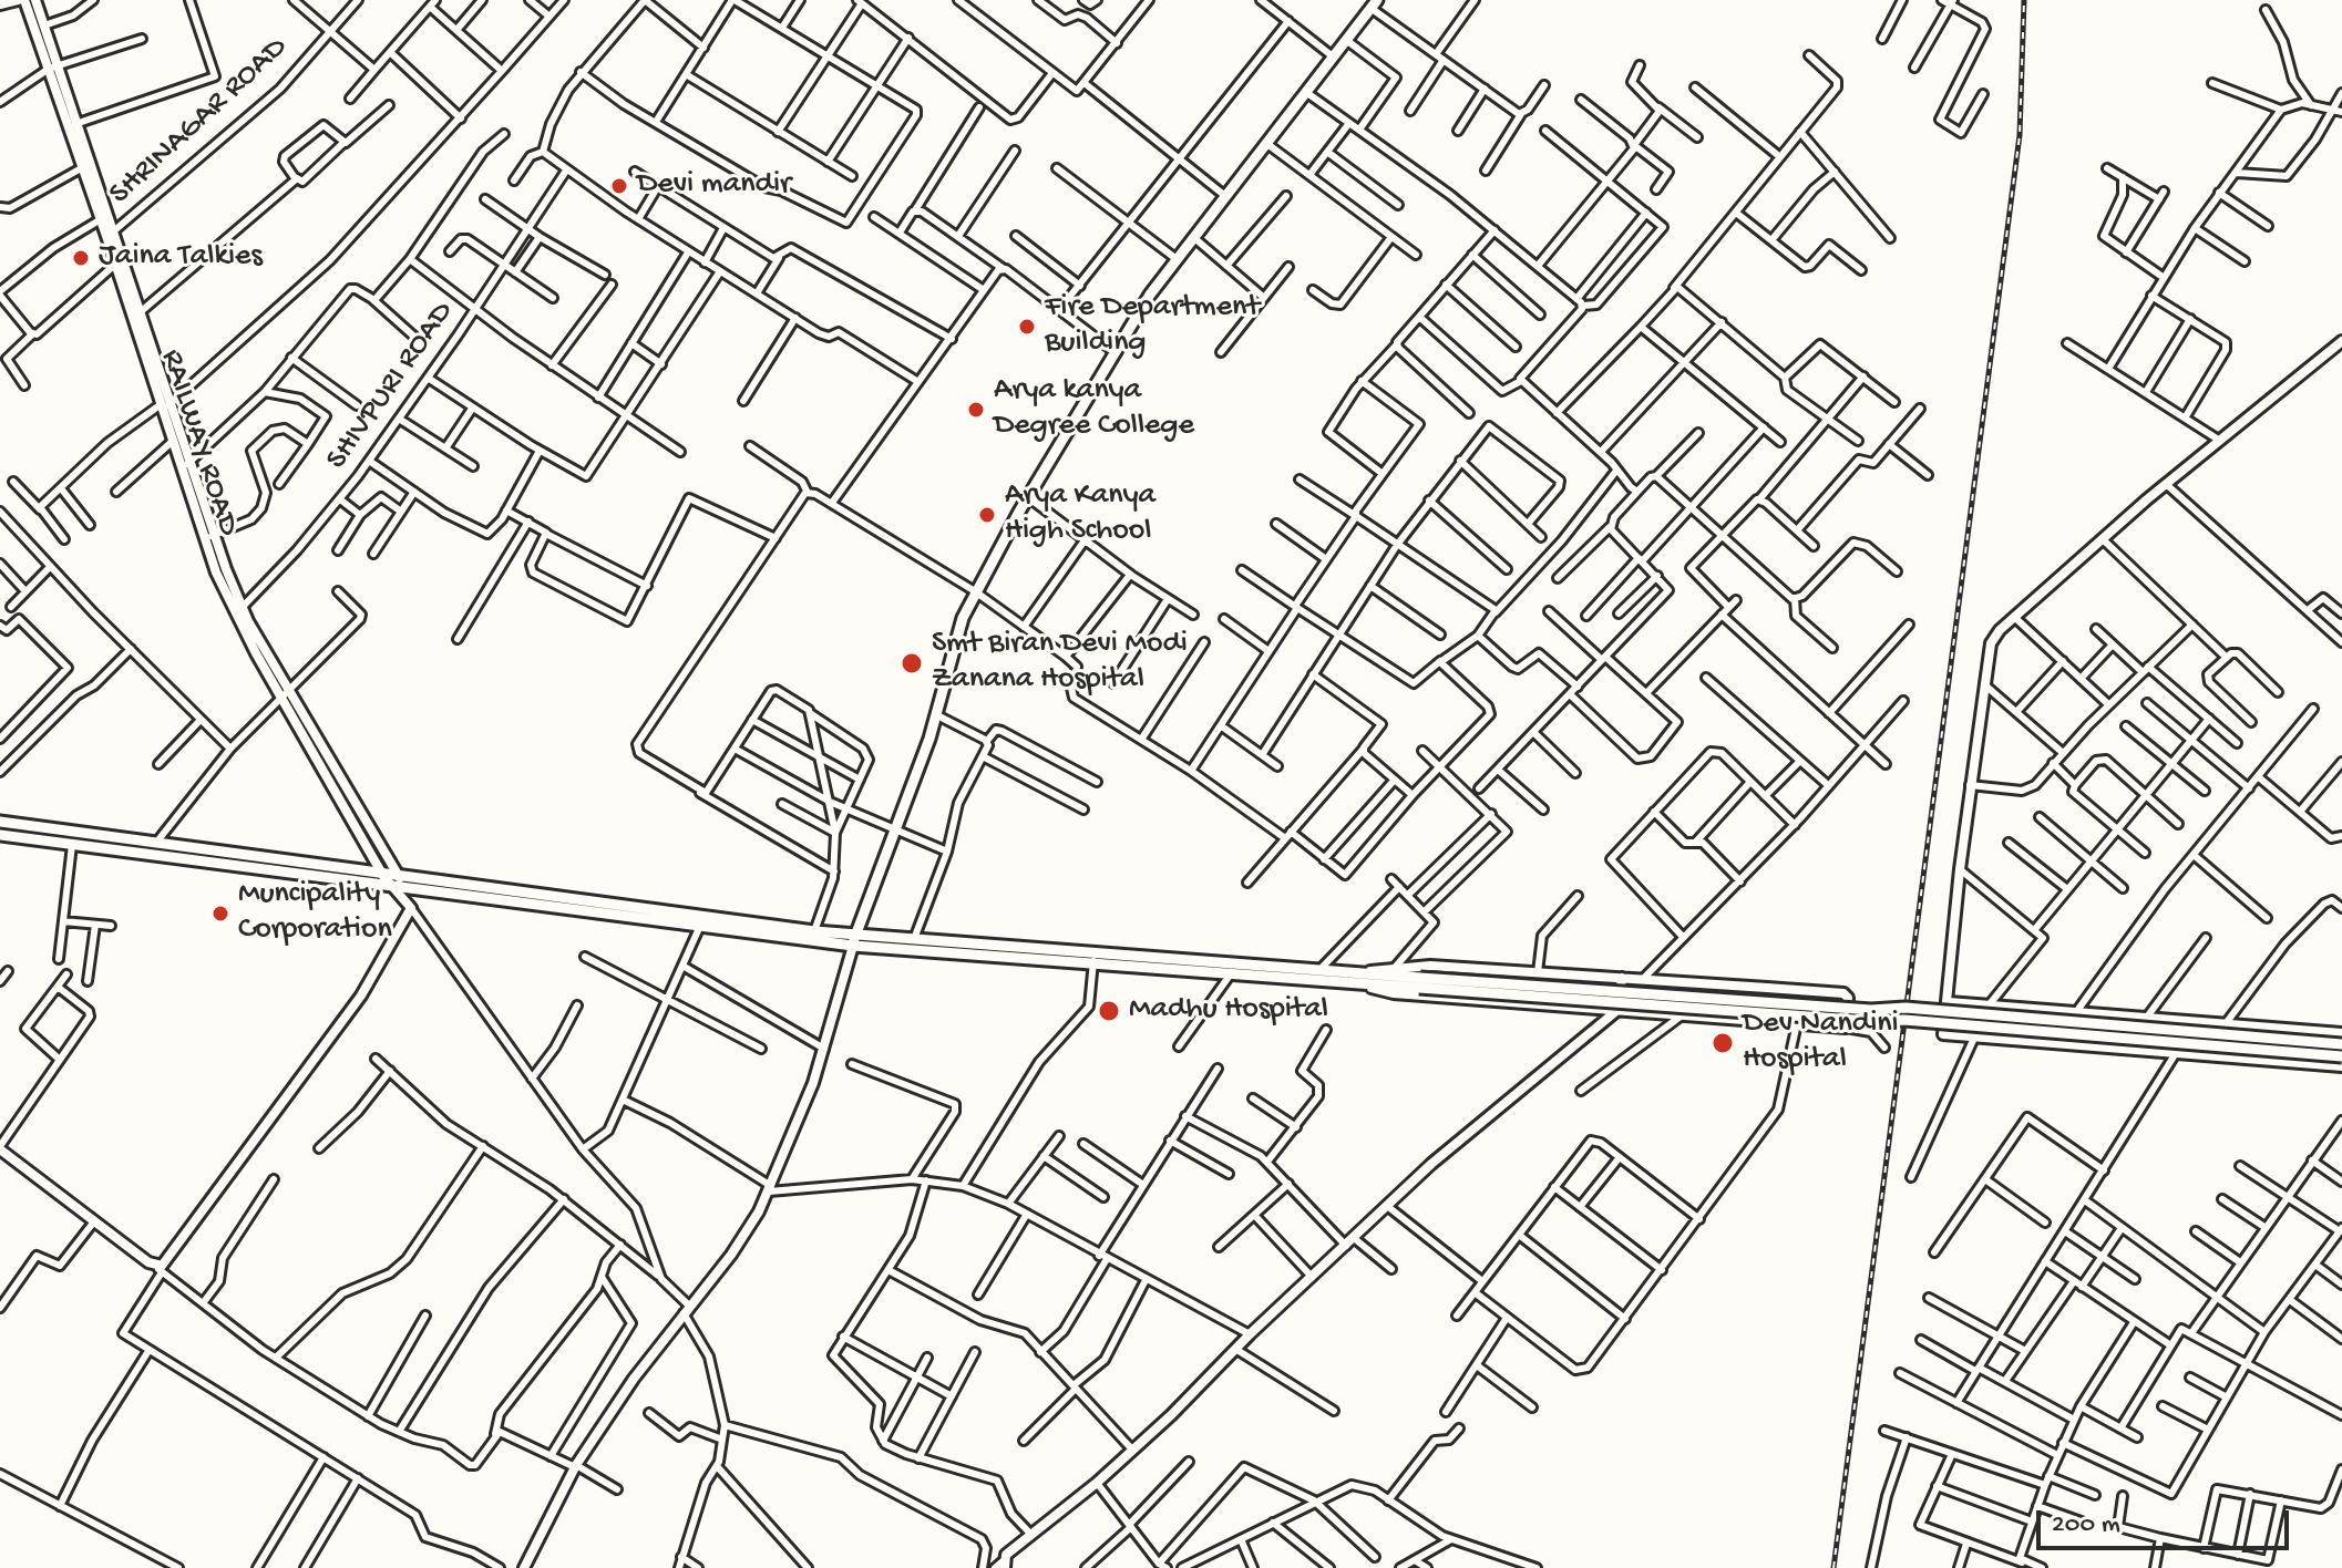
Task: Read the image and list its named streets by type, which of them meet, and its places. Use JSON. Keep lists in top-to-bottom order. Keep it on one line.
{"streets":{"street":["SHRINAGAR ROAD","SHIVPURI ROAD","RAILWAY ROAD"]},"crossings":[["SHRINAGAR ROAD","RAILWAY ROAD"],["SHIVPURI ROAD","RAILWAY ROAD"]],"places":["Devi mandir","Jaina Talkies","Fire Department Building","Arya kanya Degree College","Arya Kanya High School","Smt Biran Devi Modi Zanana Hospital","Muncipality Corporation","Madhu Hospital","Dev Nandini Hospital"],"scale_bar":"200 m"}
